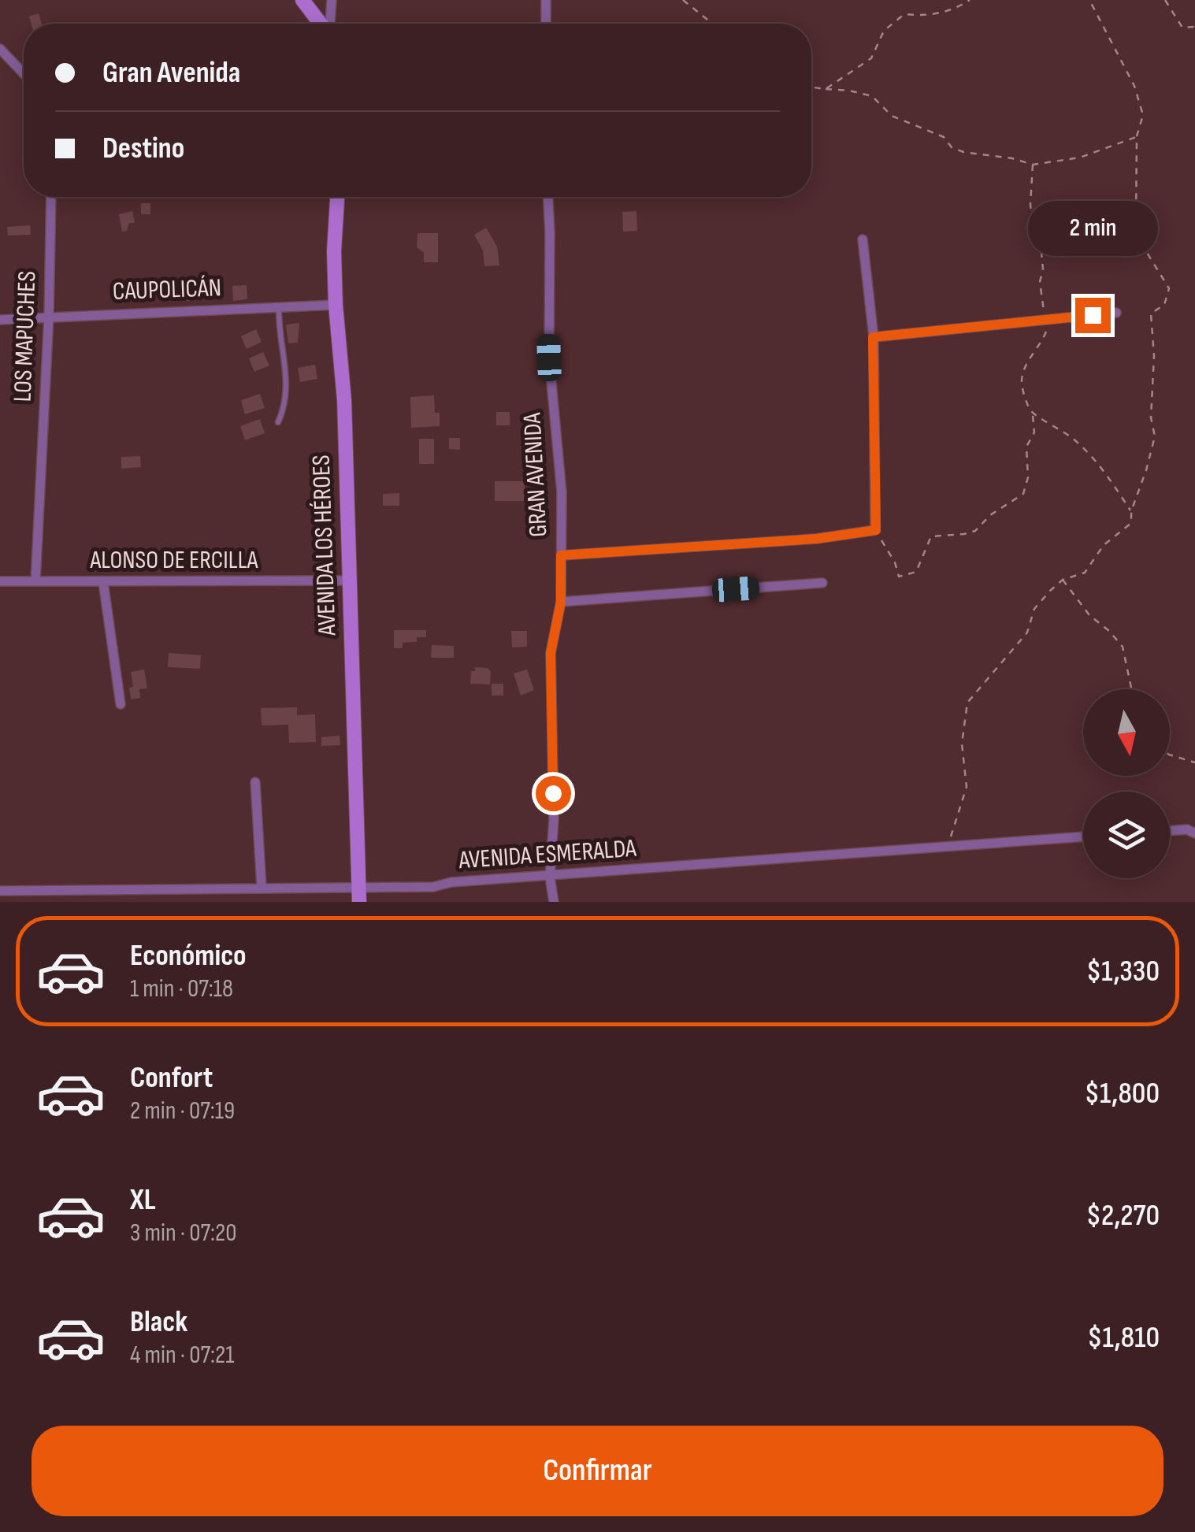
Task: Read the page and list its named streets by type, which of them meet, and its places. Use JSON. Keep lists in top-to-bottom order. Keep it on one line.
{"streets":{"street":["CAUPOLICÁN","LOS MAPUCHES","GRAN AVENIDA","AVENIDA LOS HÉROES","ALONSO DE ERCILLA","AVENIDA ESMERALDA"]},"crossings":[["CAUPOLICÁN","LOS MAPUCHES"],["CAUPOLICÁN","AVENIDA LOS HÉROES"],["LOS MAPUCHES","ALONSO DE ERCILLA"],["GRAN AVENIDA","AVENIDA ESMERALDA"],["AVENIDA LOS HÉROES","ALONSO DE ERCILLA"],["AVENIDA LOS HÉROES","AVENIDA ESMERALDA"]],"north":"bottom","page":{"banner":["Gran Avenida","Destino"],"bubble":"2 min","list":[{"name":"Económico","note":"1 min · 07:18","value":"$1,330"},{"name":"Confort","note":"2 min · 07:19","value":"$1,800"},{"name":"XL","note":"3 min · 07:20","value":"$2,270"},{"name":"Black","note":"4 min · 07:21","value":"$1,810"}],"buttons":"Confirmar"}}
